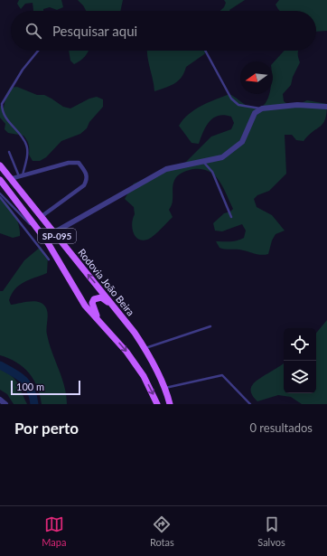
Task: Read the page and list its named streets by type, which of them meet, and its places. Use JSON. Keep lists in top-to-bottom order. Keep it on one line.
{"streets":{"main road":["SP-095","Rodovia João Beira"]},"scale_bar":"100 m","north":"left","page":{"search":"Pesquisar aqui","scale":"100 m","heading":["Por perto","0 resultados"],"nav":["Mapa","Rotas","Salvos"]}}
